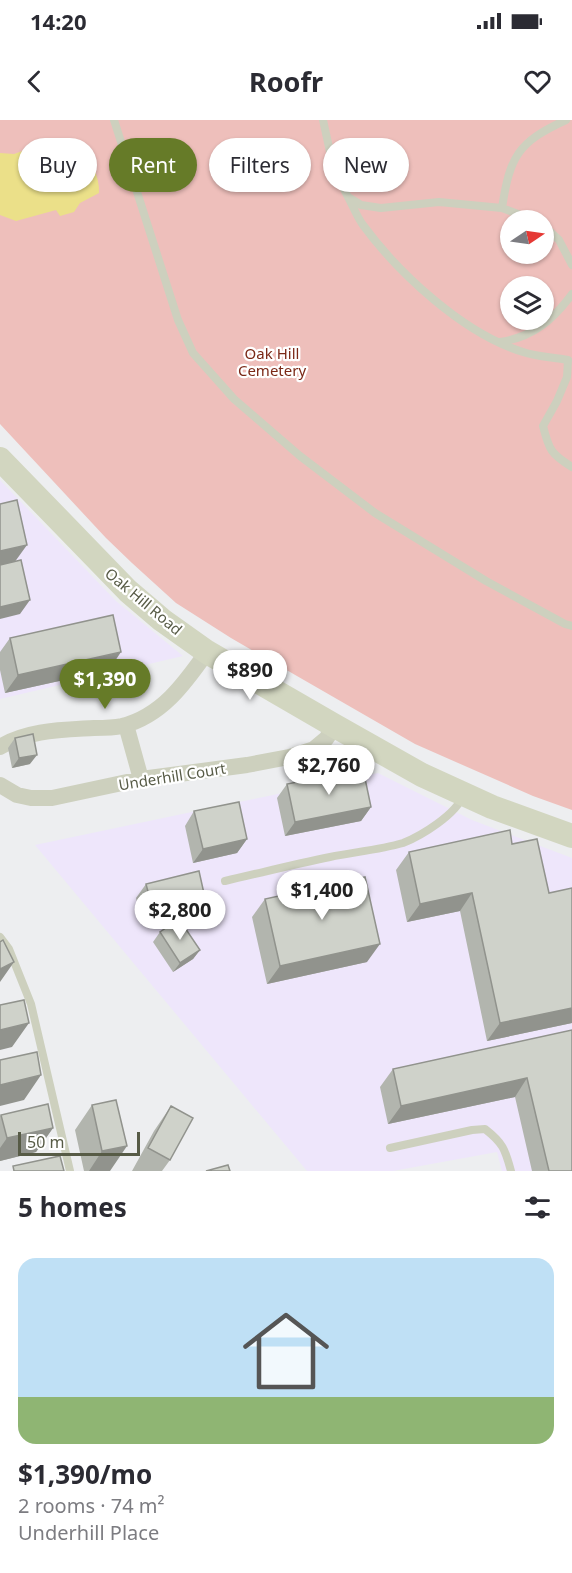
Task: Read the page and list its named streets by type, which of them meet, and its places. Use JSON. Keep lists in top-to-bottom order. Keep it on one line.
{"streets":{"main road":["Oak Hill Road"],"street":["Underhill Court"]},"crossings":[["Oak Hill Road","Underhill Court"]],"parks":["Oak Hill Cemetery"],"scale_bar":"50 m","north":"right","page":{"status":"14:20","header":"Roofr","chip":["Buy","Rent","Filters","New"],"price":["$890","$1,390","$2,760","$1,400","$2,800"],"scale":"50 m","heading":"5 homes","list":[{"name":"$1,390/mo","note":"2 rooms · 74 m² · Underhill Place"}]}}
